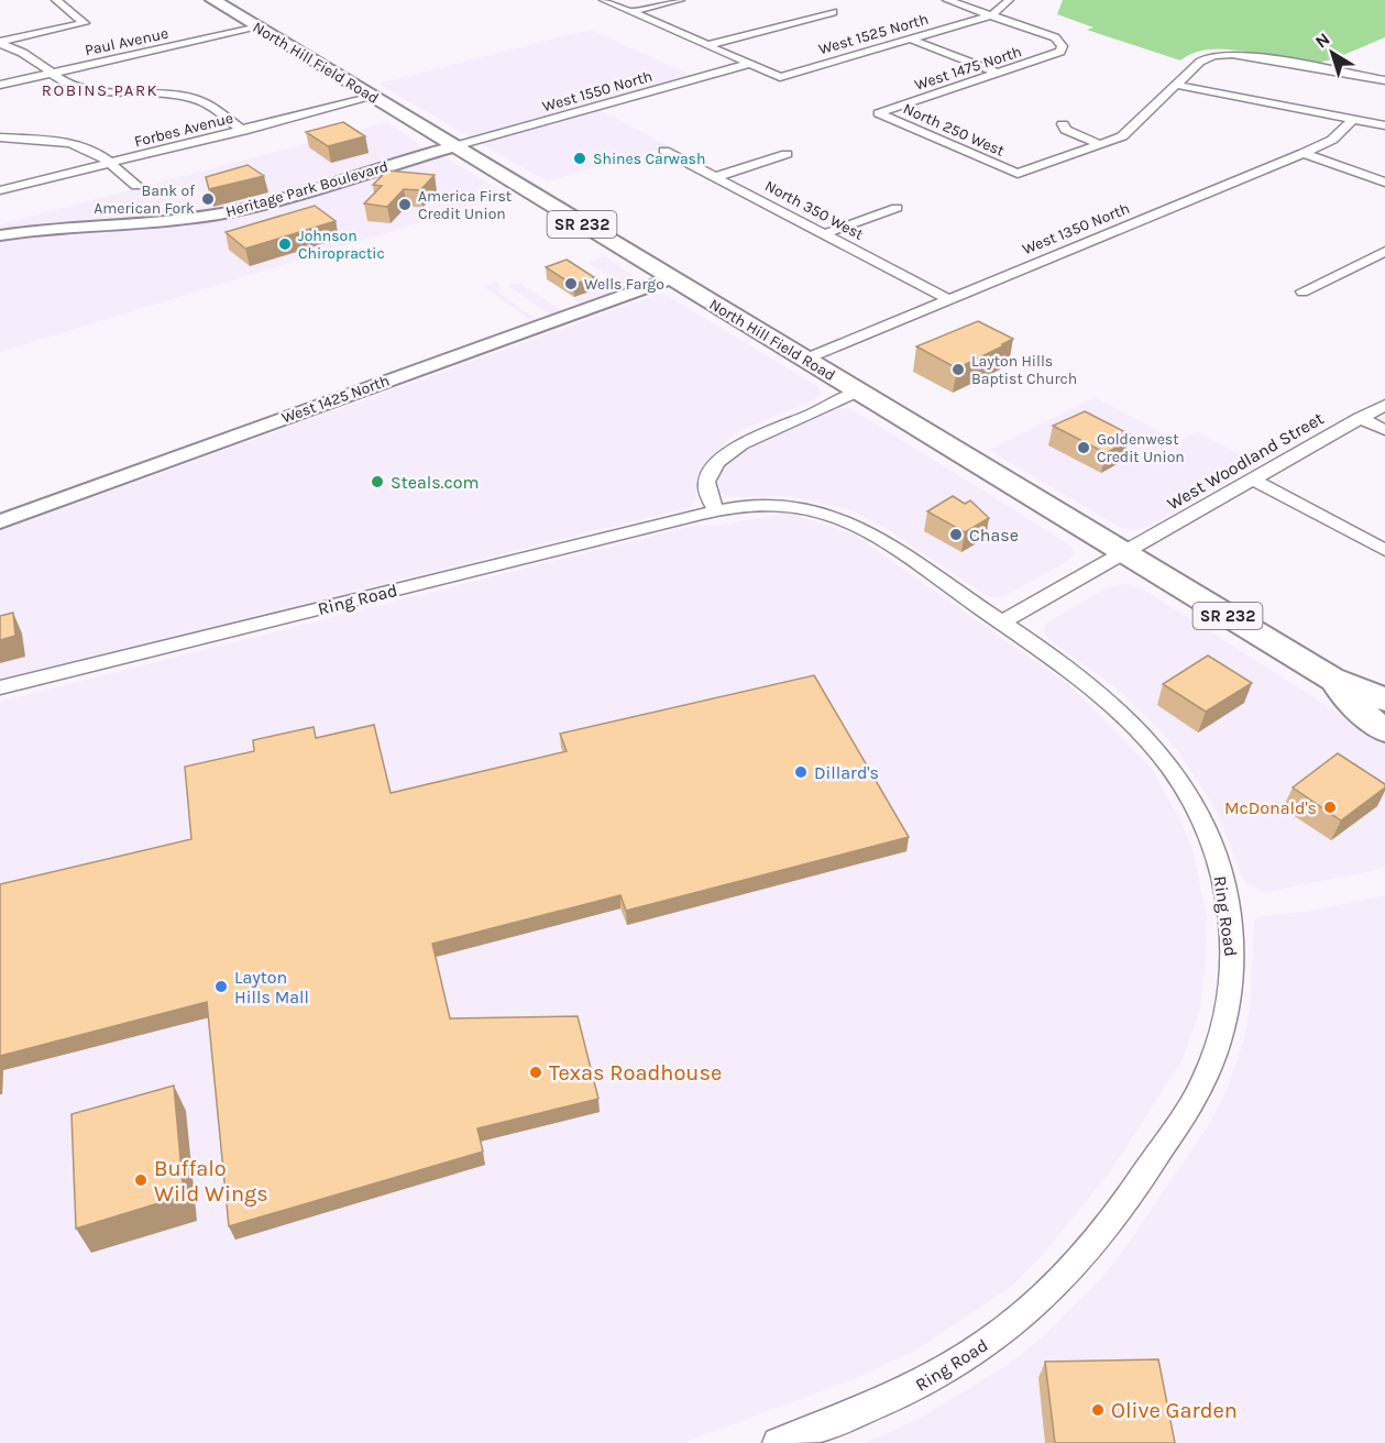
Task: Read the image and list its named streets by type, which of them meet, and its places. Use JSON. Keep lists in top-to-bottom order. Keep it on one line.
{"streets":{"main road":["North Hill Field Road","SR 232"],"street":["West 1525 North","Paul Avenue","West 1475 North","West 1550 North","Forbes Avenue","North 250 West","Heritage Park Boulevard","North 350 West","West 1350 North","West 1425 North","West Woodland Street","Ring Road"]},"crossings":[["West 1525 North","West 1475 North"],["West 1525 North","West 1550 North"],["Paul Avenue","North Hill Field Road"],["North Hill Field Road","West 1550 North"],["North Hill Field Road","Forbes Avenue"],["North Hill Field Road","Heritage Park Boulevard"],["North Hill Field Road","SR 232"],["North Hill Field Road","West 1350 North"],["North Hill Field Road","West 1425 North"],["North Hill Field Road","West Woodland Street"],["West 1475 North","North 250 West"],["West 1550 North","Heritage Park Boulevard"],["North 350 West","West 1350 North"],["West Woodland Street","Ring Road"]],"districts":["ROBINS PARK"],"places":["Shines Carwash","Bank of American Fork","America First Credit Union","Johnson Chiropractic","Wells Fargo","Layton Hills Baptist Church","Goldenwest Credit Union","Steals.com","Chase","Dillard's","McDonald's","Layton Hills Mall","Texas Roadhouse","Buffalo Wild Wings","Olive Garden"],"north":"top left"}
